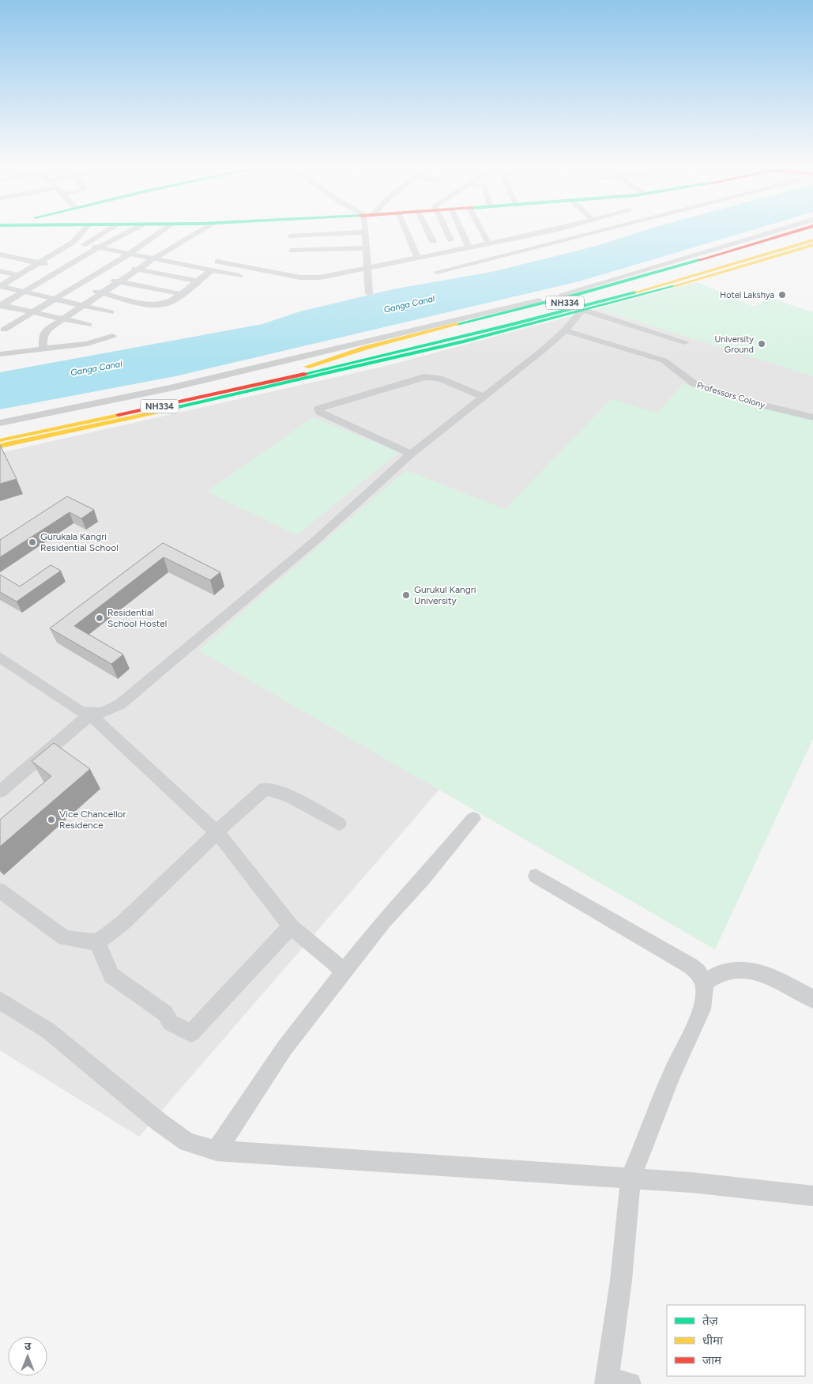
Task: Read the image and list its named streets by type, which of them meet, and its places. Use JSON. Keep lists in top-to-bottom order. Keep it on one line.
{"streets":{"main road":["NH334"],"street":["Professors Colony"]},"water":["Ganga Canal"],"places":["Hotel Lakshya","University Ground","Gurukala Kangri Residential School","Gurukul Kangri University","Residential School Hostel","Vice Chancellor Residence"],"legend":["तेज़","धीमा","जाम"],"north":"top"}
